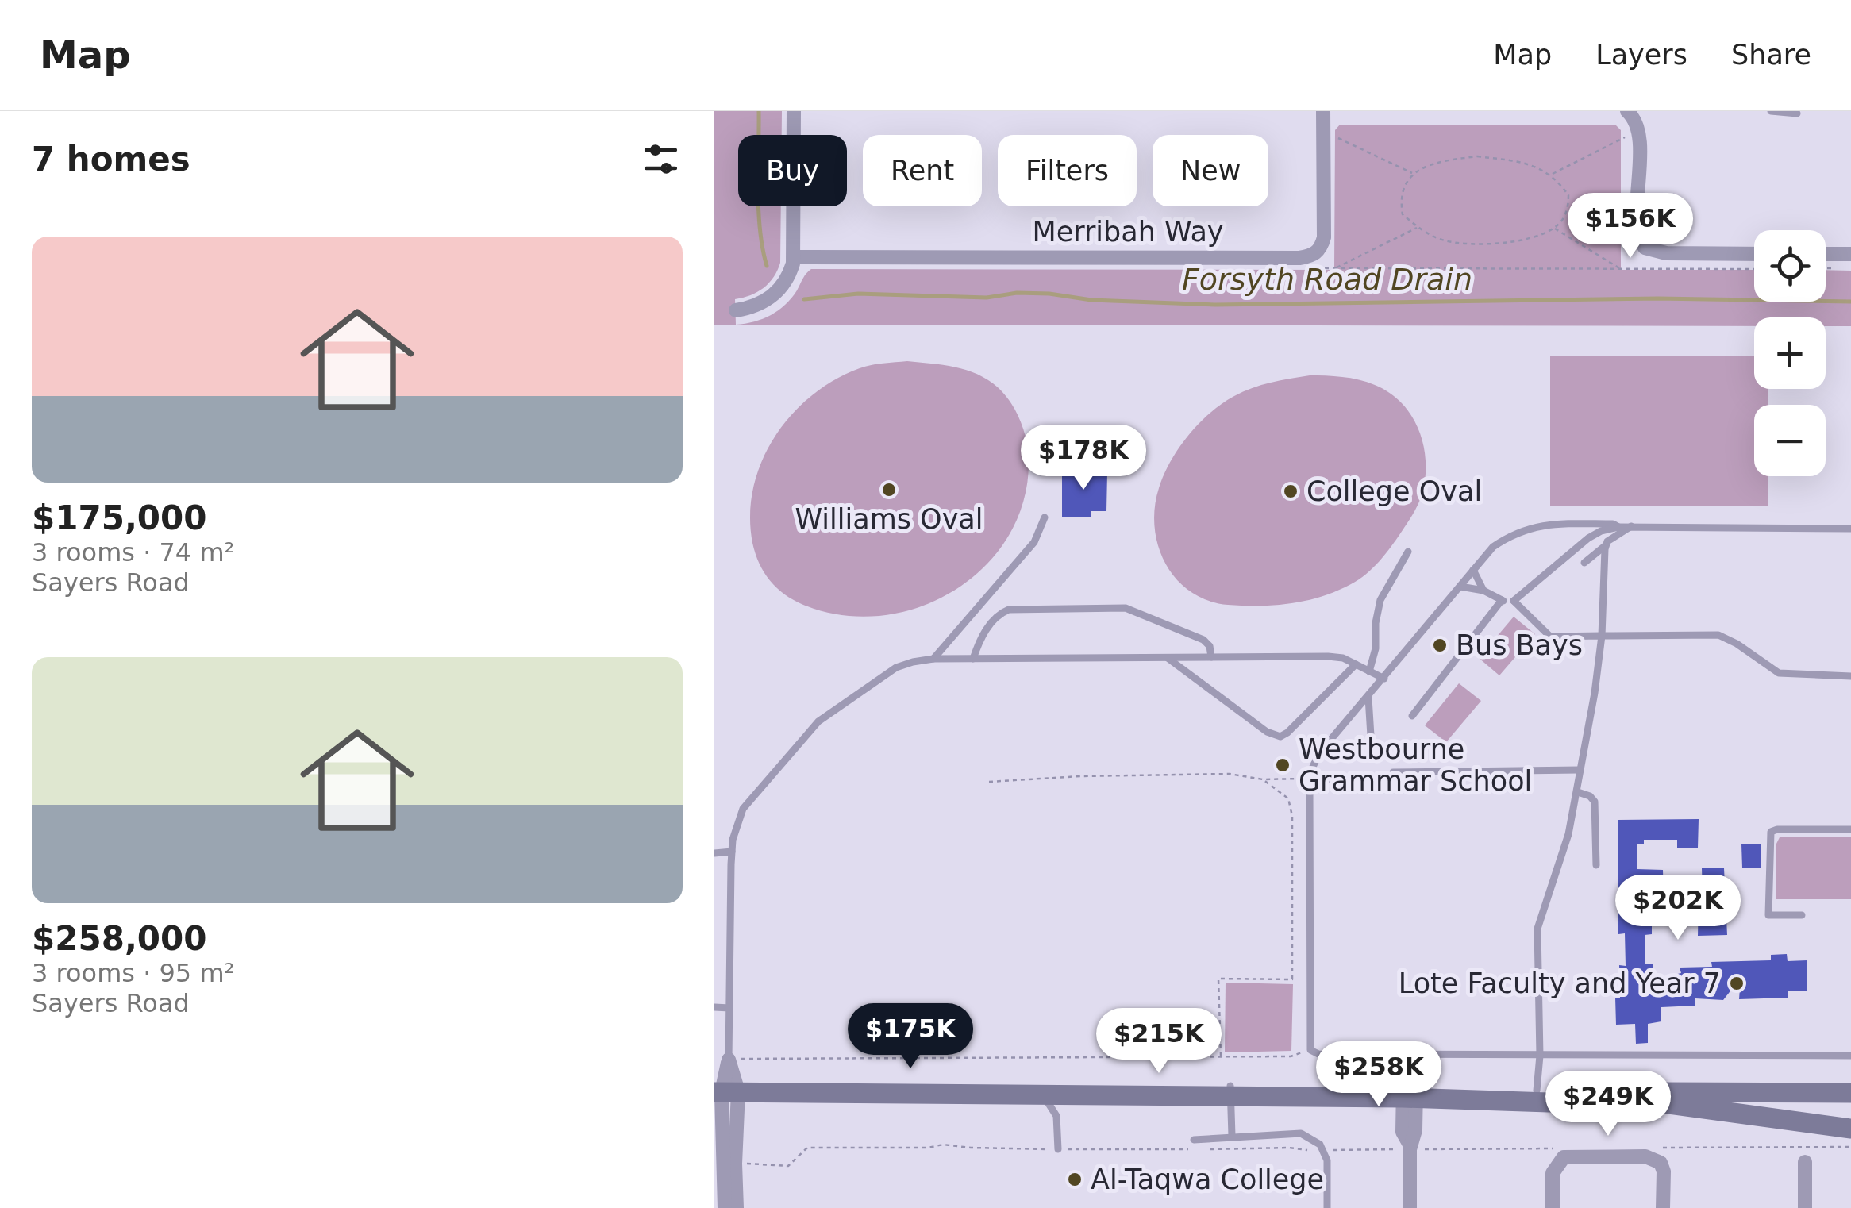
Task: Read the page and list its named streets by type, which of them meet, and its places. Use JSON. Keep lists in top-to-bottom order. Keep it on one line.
{"streets":{"street":["Merribah Way"]},"water":["Forsyth Road Drain"],"places":["Williams Oval","College Oval","Bus Bays","Westbourne Grammar School","Lote Faculty and Year 7","Al-Taqwa College"],"page":{"header":"Map","nav":["Map","Layers","Share"],"heading":"7 homes","chip":["Buy","Rent","Filters","New"],"price":["$156K","$178K","$202K","$175K","$215K","$258K","$249K"],"list":[{"name":"$175,000","note":"3 rooms · 74 m² · Sayers Road"},{"name":"$258,000","note":"3 rooms · 95 m² · Sayers Road"}],"map_buttons":["+","−"]}}
